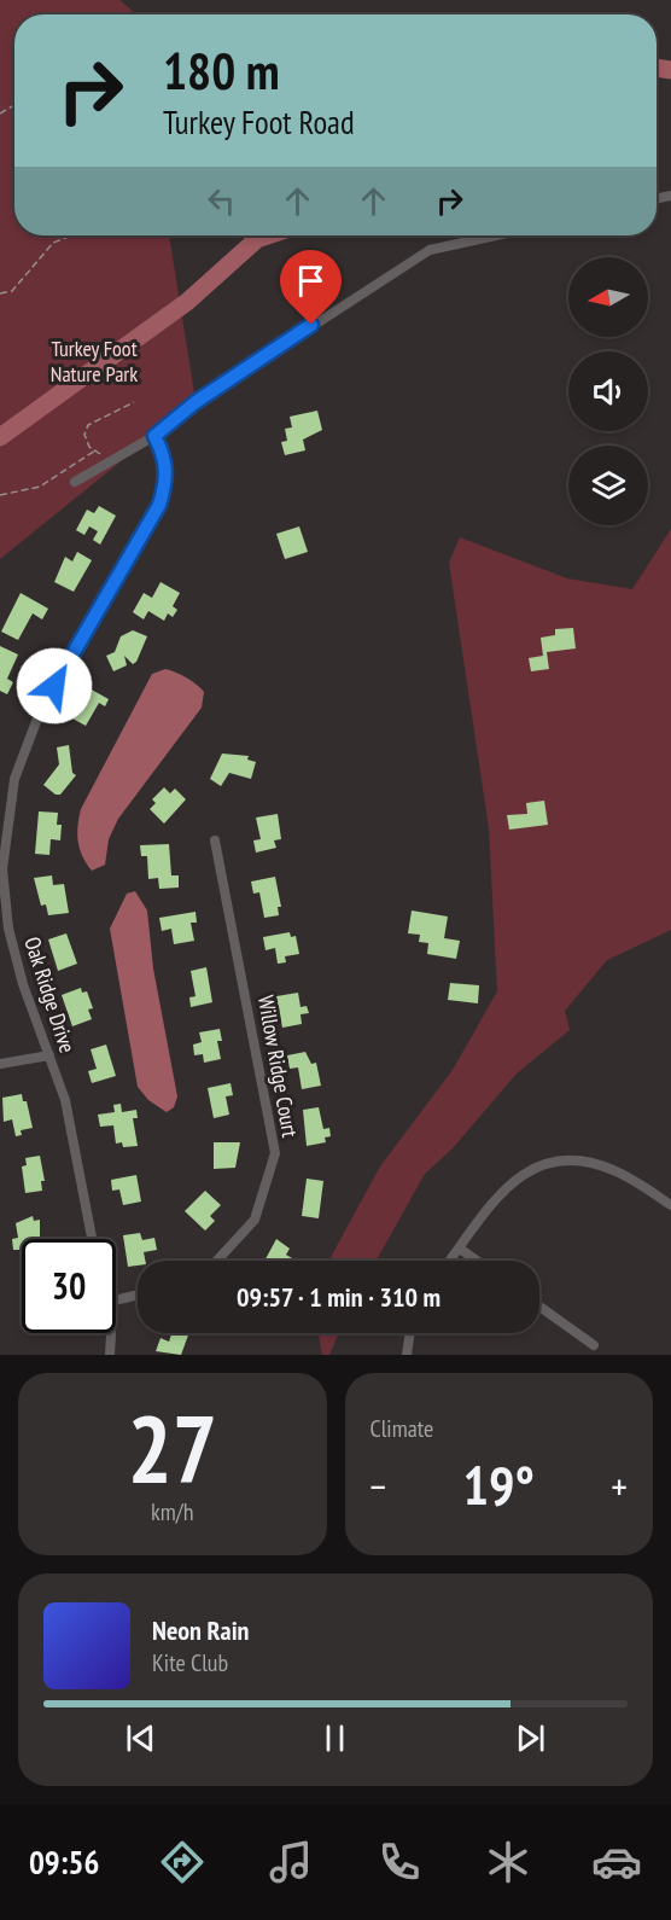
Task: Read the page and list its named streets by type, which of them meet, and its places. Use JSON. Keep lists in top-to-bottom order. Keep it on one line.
{"streets":{"street":["Oak Ridge Drive","Willow Ridge Court"]},"parks":["Turkey Foot Nature Park"],"north":"left","page":{"turn":["180 m","Turkey Foot Road"],"limit":"30","trip":"09:57 · 1 min · 310 m","tile":[["27","km/h"],"Climate"],"heat":["−","19°","+"],"song":["Neon Rain","Kite Club"],"tabs":"09:56"}}
